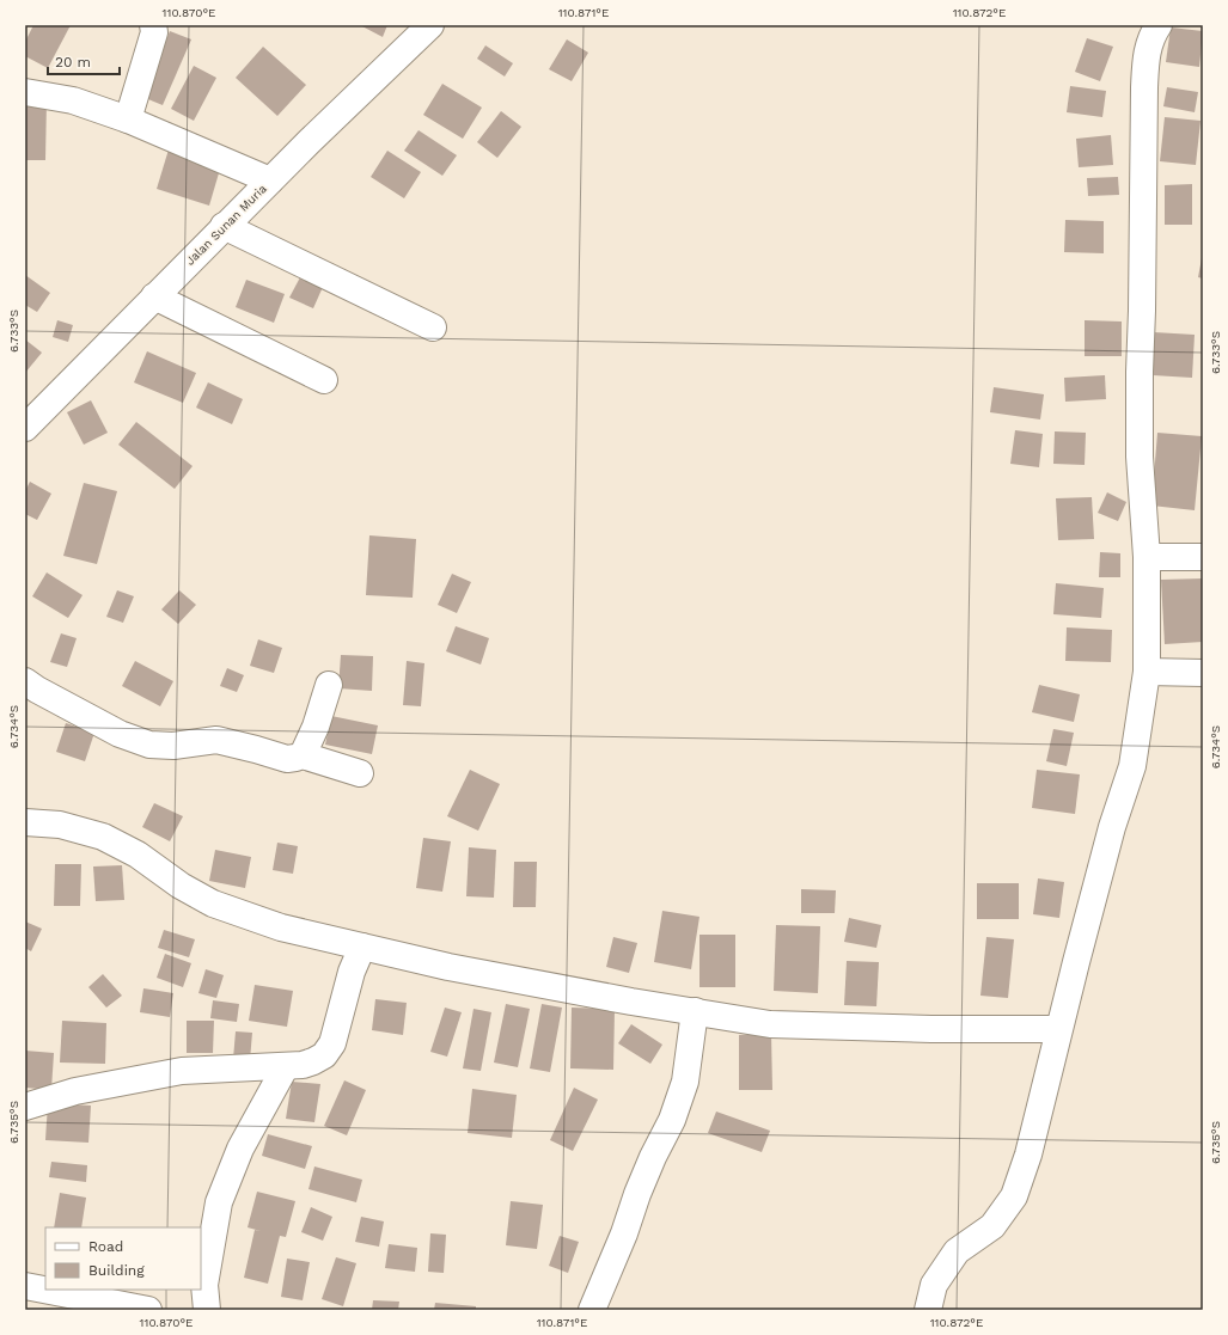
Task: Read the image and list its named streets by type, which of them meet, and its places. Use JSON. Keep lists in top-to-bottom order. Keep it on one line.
{"streets":{"street":["Jalan Sunan Muria"]},"legend":["Road","Building"],"scale_bar":"20 m","coordinates":["110.870°E","110.871°E","110.872°E","6.733°S","6.734°S","6.735°S"]}
